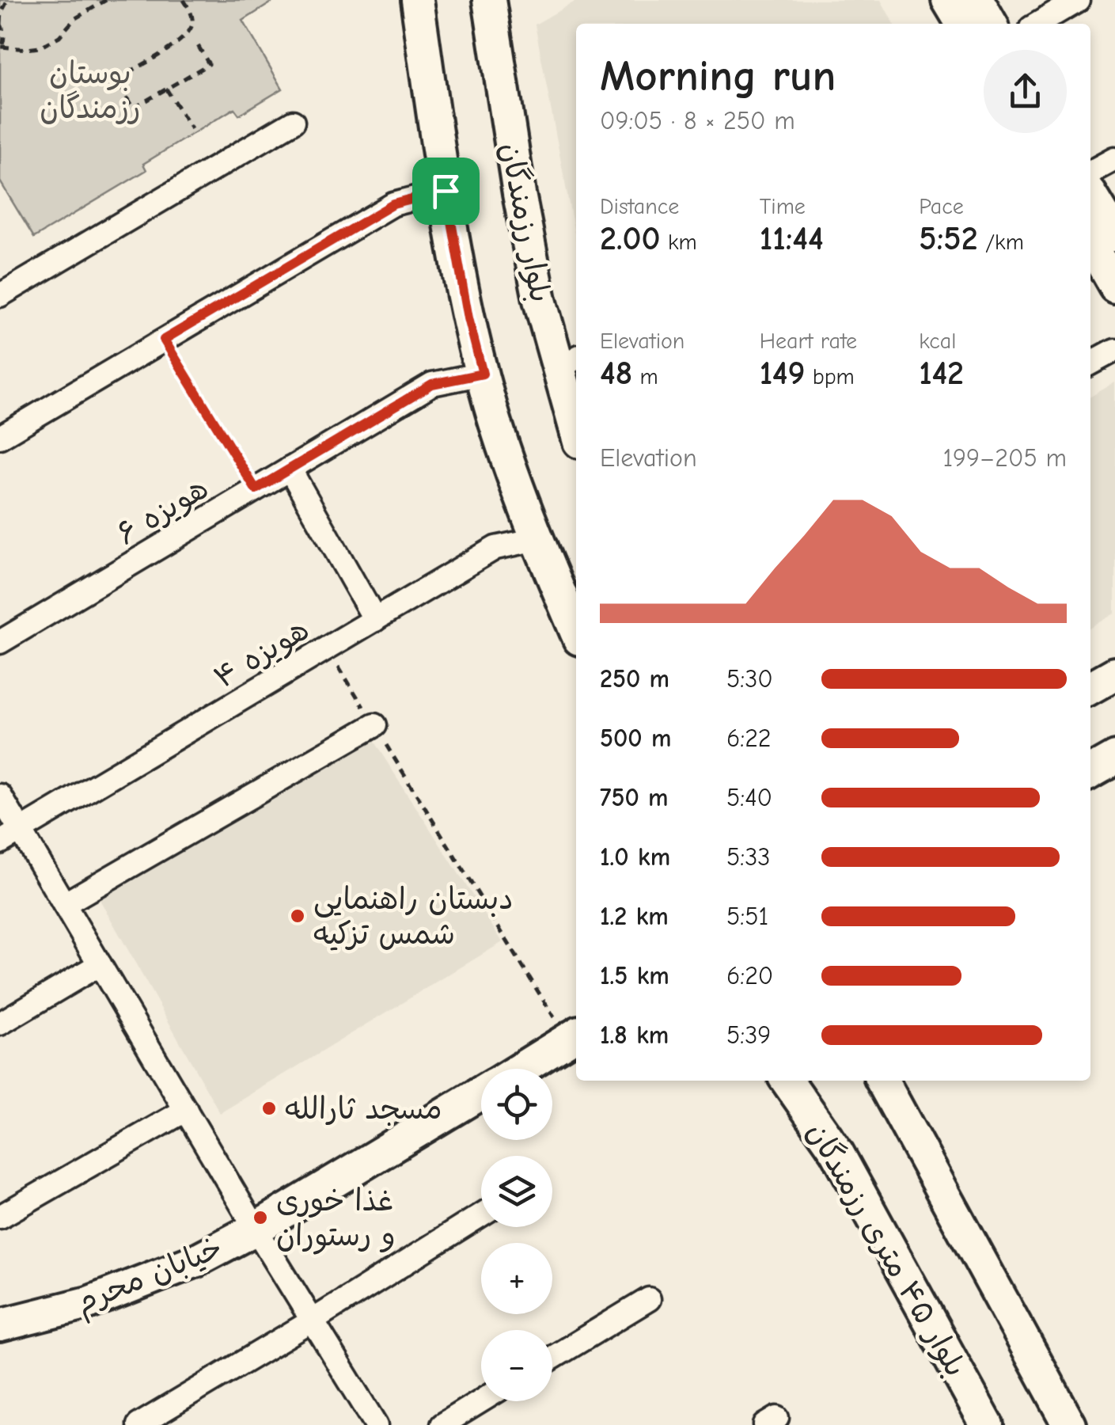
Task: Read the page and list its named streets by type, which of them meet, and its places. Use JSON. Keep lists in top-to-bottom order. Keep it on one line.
{"streets":{"main road":["بلوار رزمندگان","بلوار ۴۵ متری رزمندگان","خیابان محرم"],"street":["هویزه ۶","هویزه ۴"]},"parks":["بوستان رزمندگان"],"places":["دبستان راهنمایی شمس تزکیه","مسجد ثارالله","غذا خوری و رستوران"],"page":{"heading":["Morning run","09:05 · 8 × 250 m"],"stats":[["Distance","2.00 km"],["Time","11:44"],["Pace","5:52 /km"],["Elevation","48 m"],["Heart rate","149 bpm"],["kcal","142"]],"chart":["Elevation","199–205 m"],"list":[{"name":"250 m","note":"5:30"},{"name":"500 m","note":"6:22"},{"name":"750 m","note":"5:40"},{"name":"1.0 km","note":"5:33"},{"name":"1.2 km","note":"5:51"},{"name":"1.5 km","note":"6:20"},{"name":"1.8 km","note":"5:39"}],"map_buttons":["+","−"]}}
